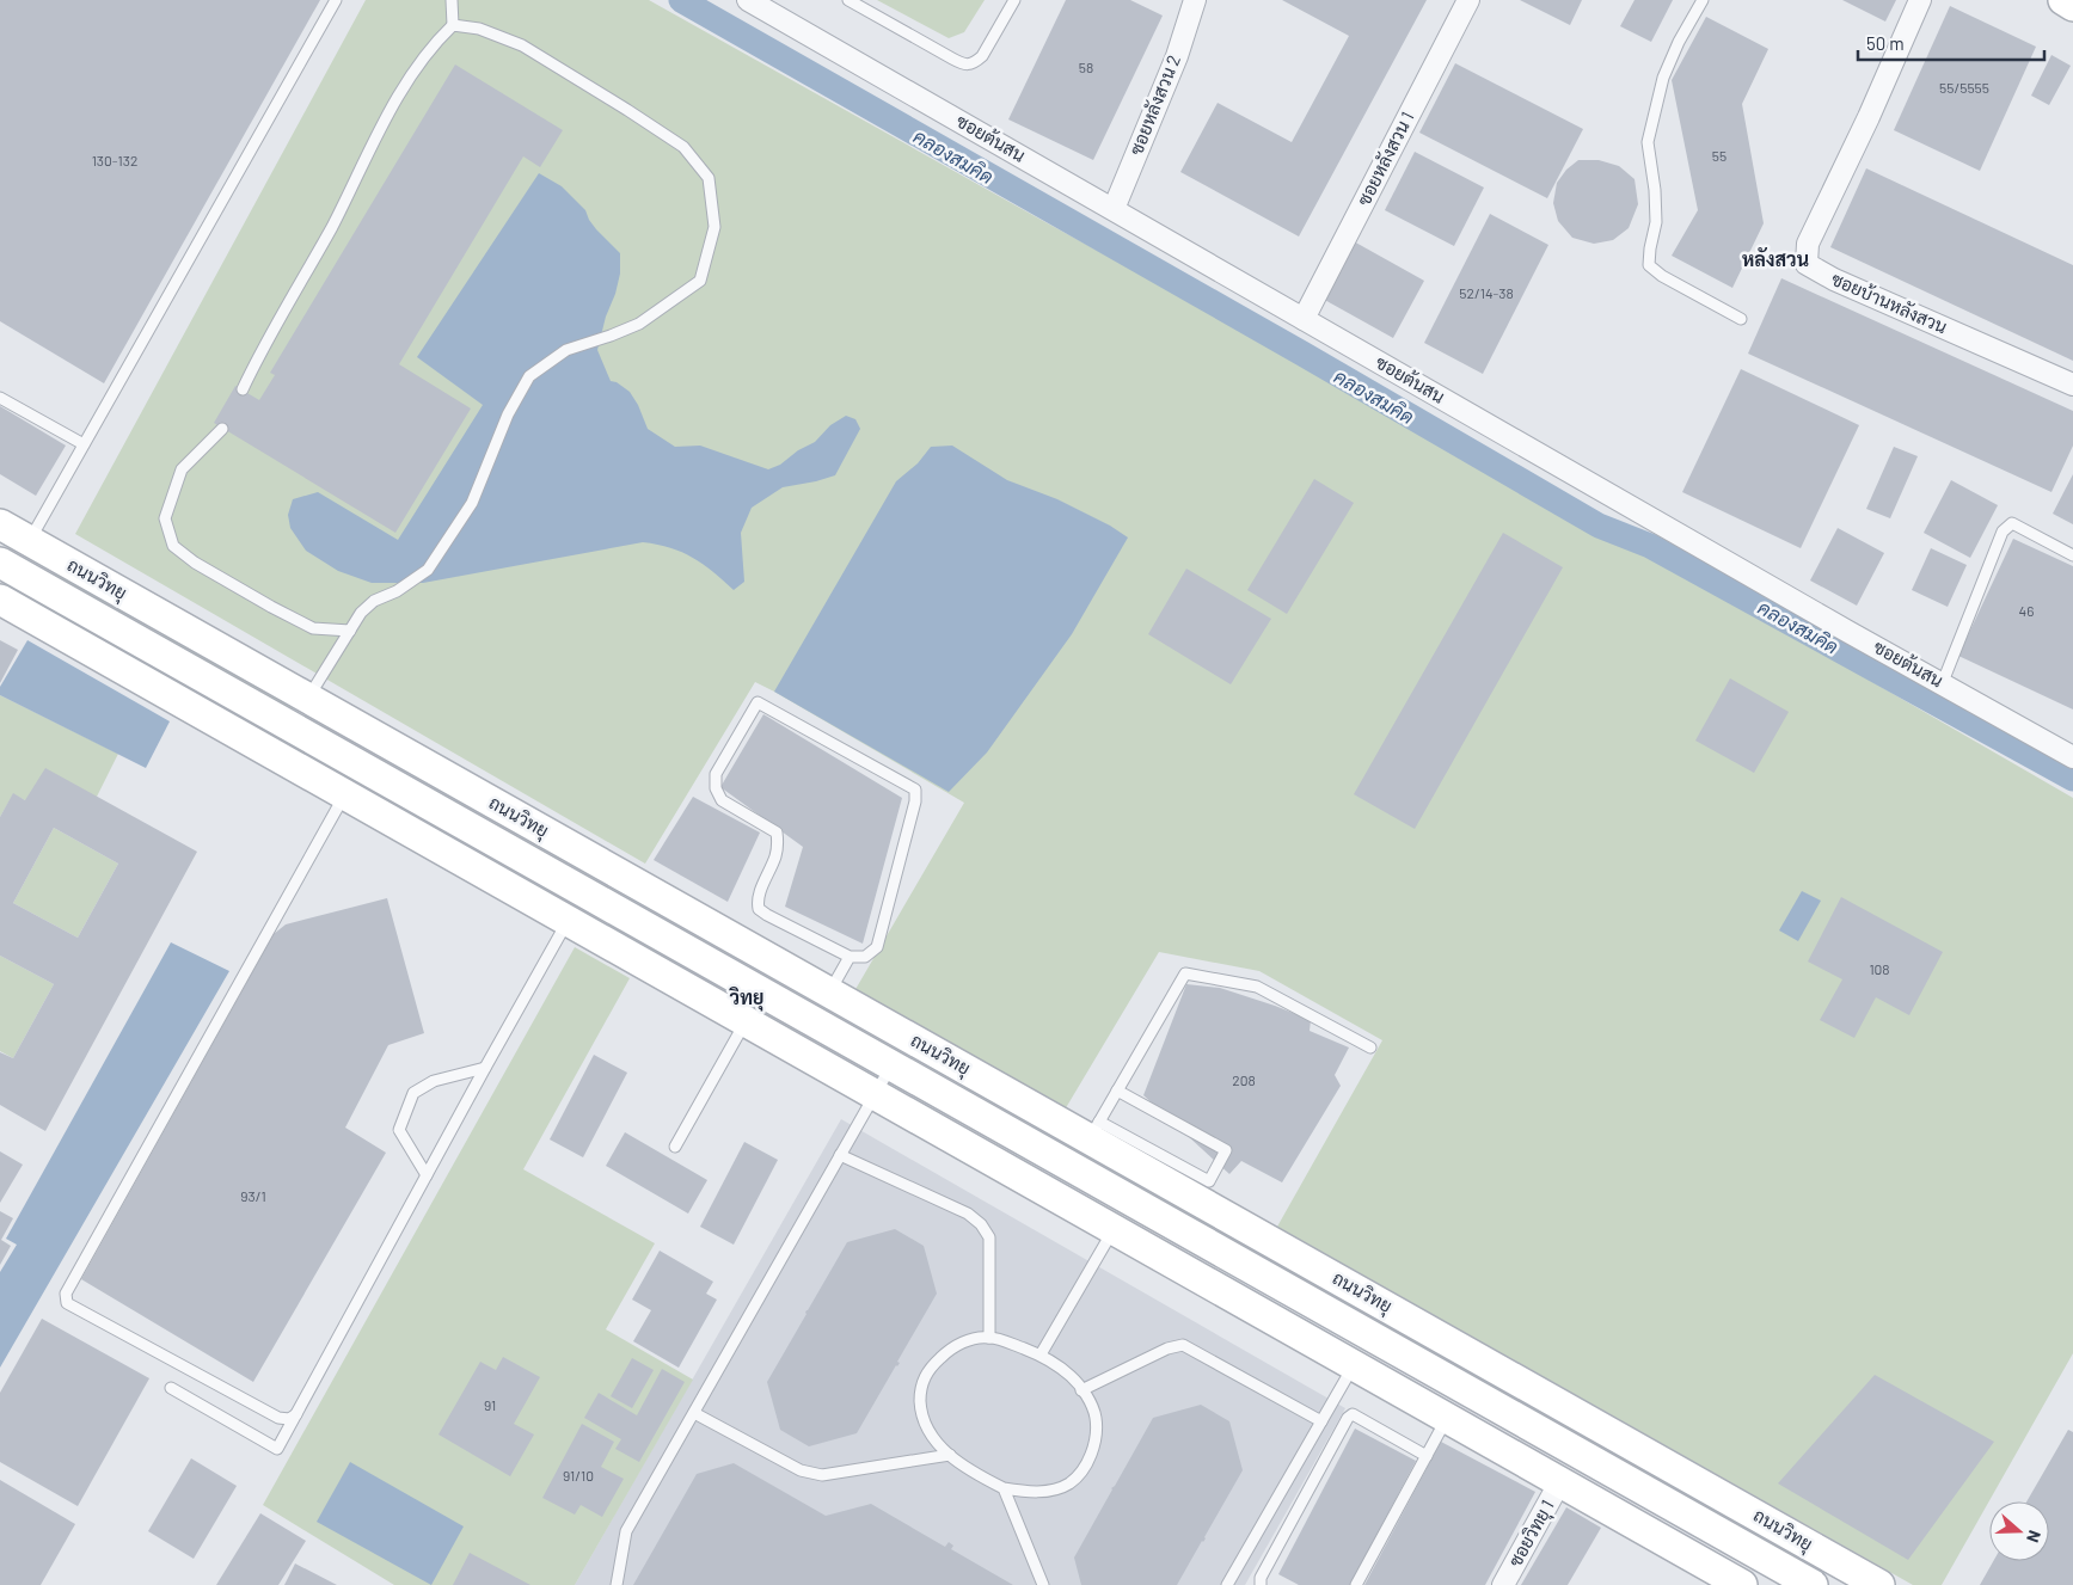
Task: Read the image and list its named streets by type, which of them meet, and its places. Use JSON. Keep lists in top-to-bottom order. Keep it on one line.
{"streets":{"main road":["ถนนวิทยุ"],"street":["ซอยหลังสวน 2","ซอยต้นสน","ซอยหลังสวน 1","ซอยบ้านหลังสวน","ซอยวิทยุ 1"]},"crossings":[["ซอยหลังสวน 2","ซอยต้นสน"],["ซอยต้นสน","ซอยหลังสวน 1"]],"districts":["หลังสวน","วิทยุ"],"water":["คลองสมคิด"],"house_numbers":["58","55/5555","55","130-132","52/14-38","46","108","208","93/1","91","91/10"],"scale_bar":"50 m","north":"right"}
